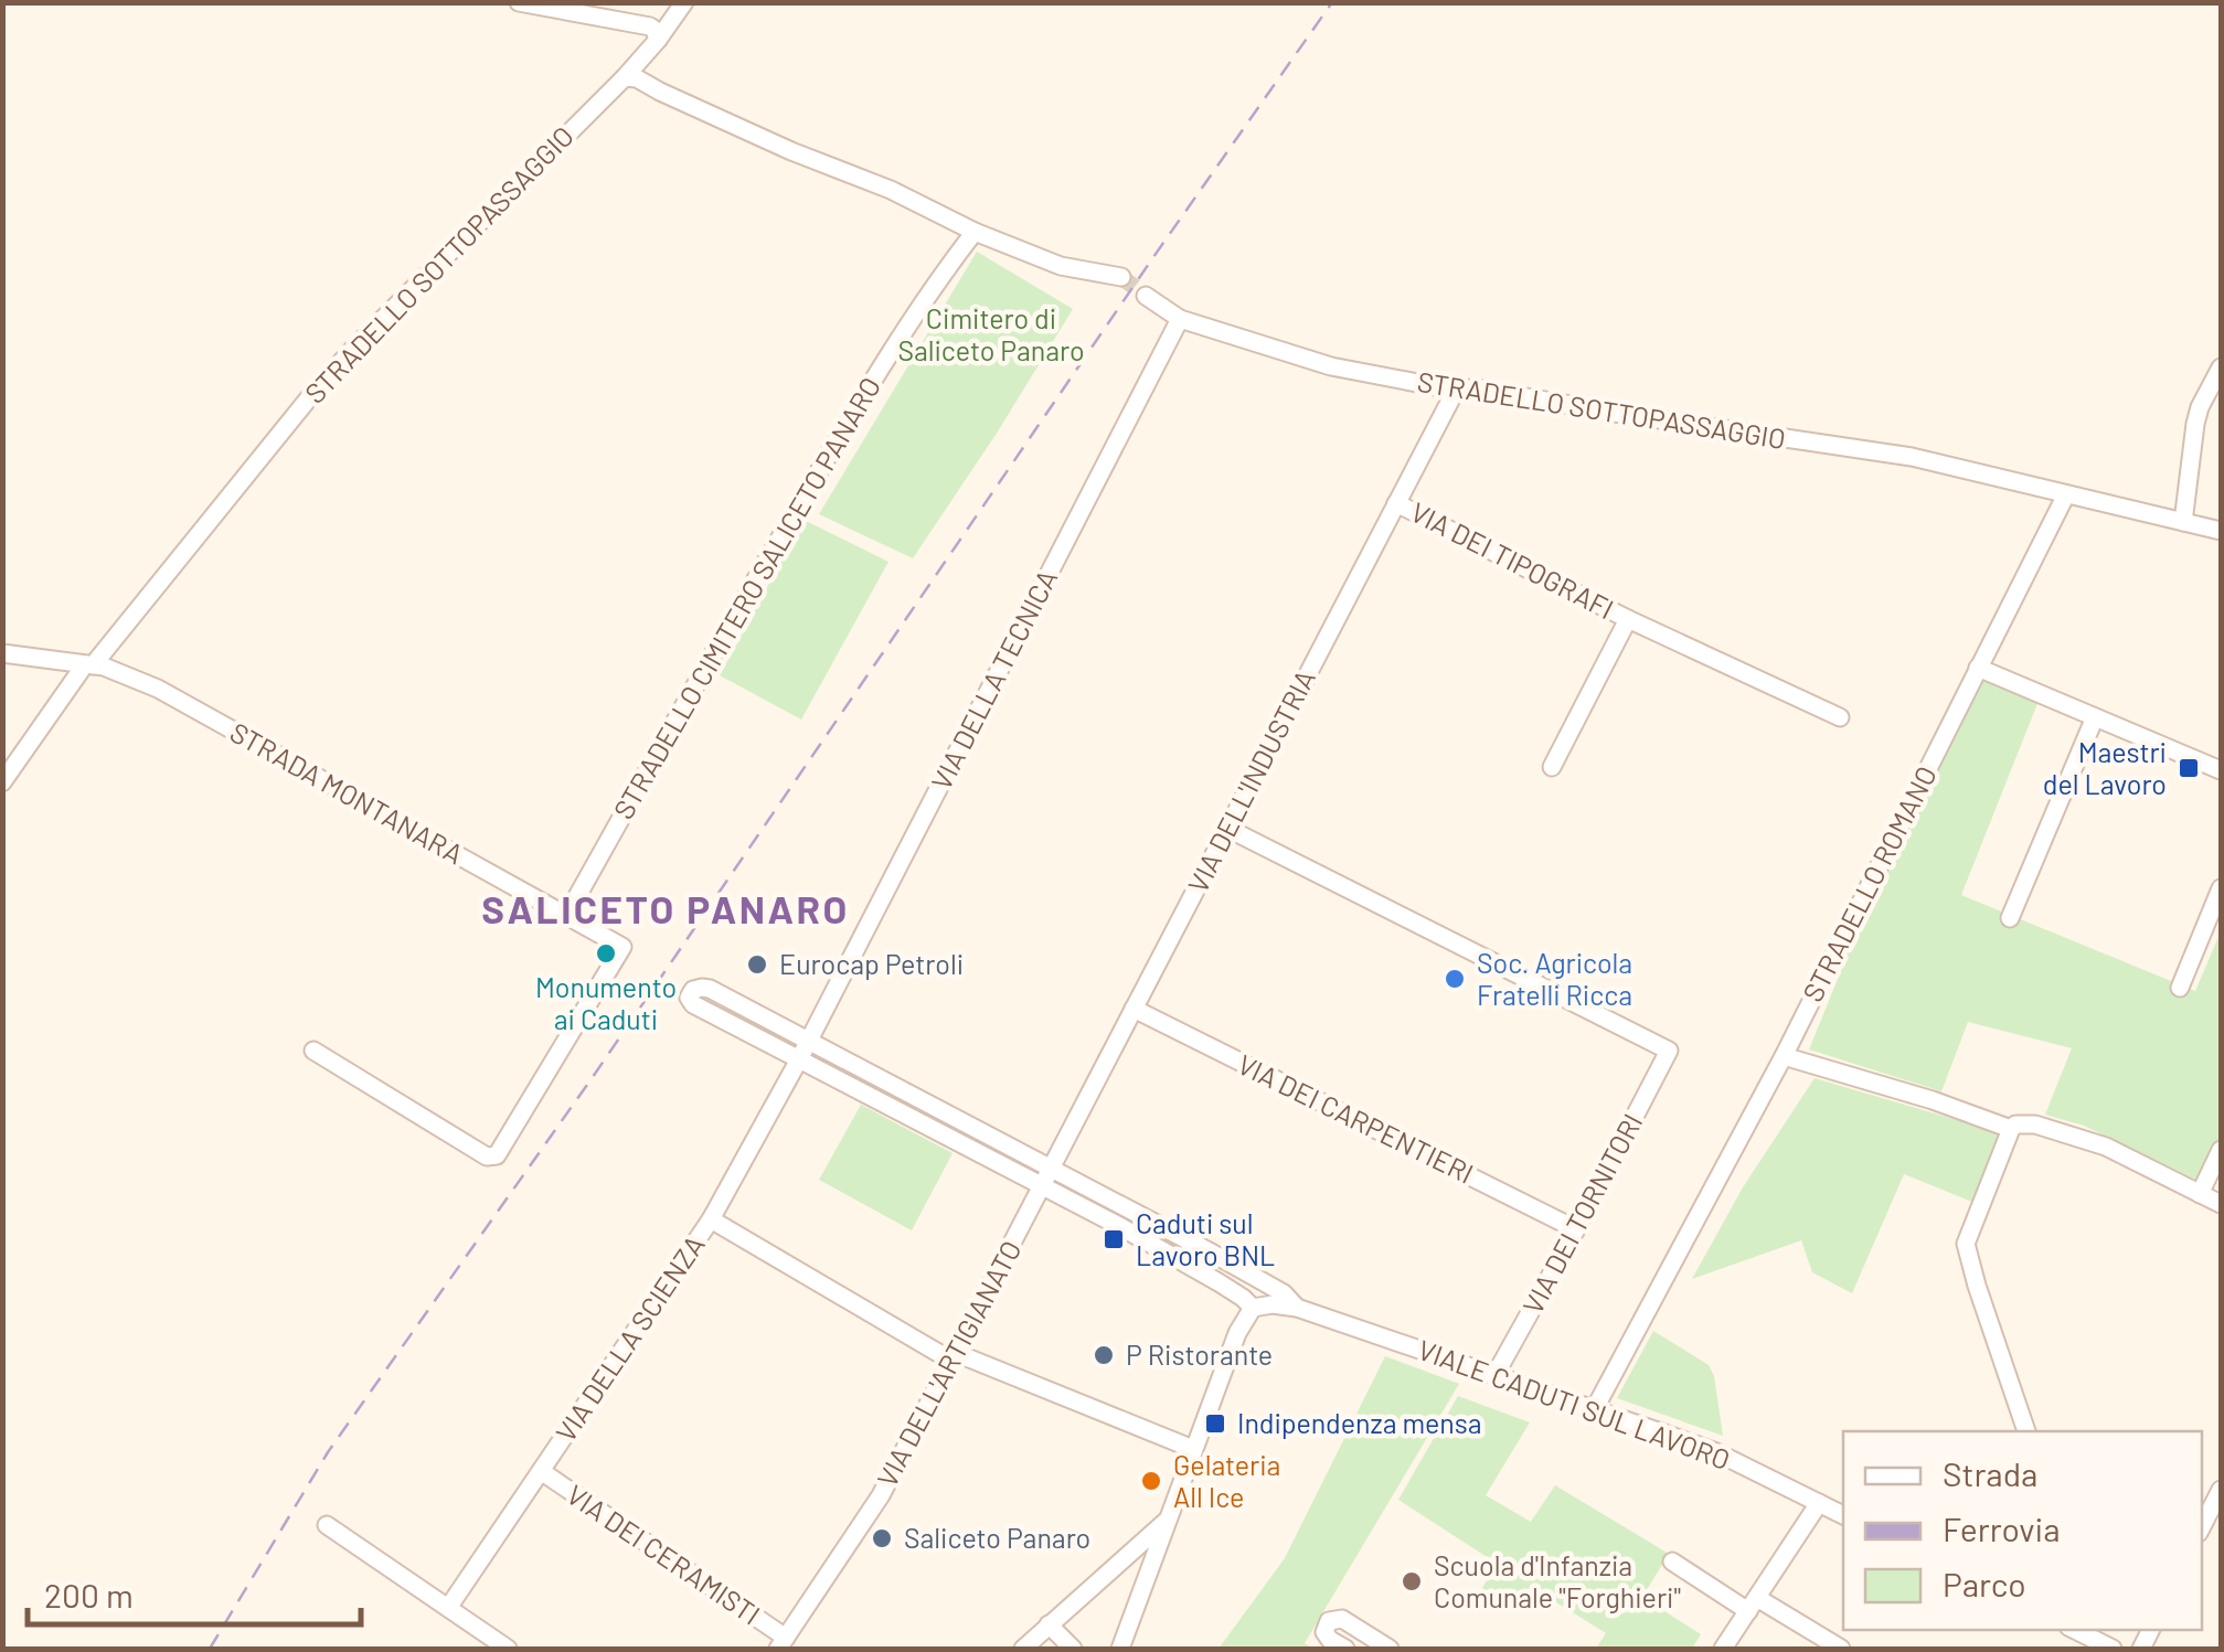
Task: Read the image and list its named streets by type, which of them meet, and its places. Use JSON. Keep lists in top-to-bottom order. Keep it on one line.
{"streets":{"street":["STRADELLO SOTTOPASSAGGIO","VIA DEI TIPOGRAFI","STRADELLO CIMITERO SALICETO PANARO","VIA DELLA TECNICA","VIA DELL'INDUSTRIA","STRADA MONTANARA","STRADELLO ROMANO","VIA DEI CARPENTIERI","VIA DEI TORNITORI","VIA DELLA SCIENZA","VIA DELL'ARTIGIANATO","VIALE CADUTI SUL LAVORO","VIA DEI CERAMISTI"]},"crossings":[["STRADELLO SOTTOPASSAGGIO","VIA DELLA TECNICA"],["STRADELLO SOTTOPASSAGGIO","VIA DELL'INDUSTRIA"],["STRADELLO SOTTOPASSAGGIO","STRADA MONTANARA"],["STRADELLO SOTTOPASSAGGIO","STRADELLO ROMANO"],["VIA DEI TIPOGRAFI","VIA DELL'INDUSTRIA"],["STRADELLO CIMITERO SALICETO PANARO","STRADA MONTANARA"],["VIA DELLA TECNICA","VIALE CADUTI SUL LAVORO"],["VIA DELL'INDUSTRIA","VIA DEI CARPENTIERI"],["VIA DELL'INDUSTRIA","VIA DEI TORNITORI"],["VIA DELL'INDUSTRIA","VIA DELL'ARTIGIANATO"],["VIA DELL'INDUSTRIA","VIALE CADUTI SUL LAVORO"],["STRADELLO ROMANO","VIALE CADUTI SUL LAVORO"],["VIA DEI CARPENTIERI","VIA DEI TORNITORI"],["VIA DEI TORNITORI","VIALE CADUTI SUL LAVORO"],["VIA DELLA SCIENZA","VIALE CADUTI SUL LAVORO"],["VIA DELLA SCIENZA","VIA DEI CERAMISTI"],["VIA DELL'ARTIGIANATO","VIALE CADUTI SUL LAVORO"],["VIA DELL'ARTIGIANATO","VIA DEI CERAMISTI"]],"districts":["SALICETO PANARO"],"parks":["Cimitero di Saliceto Panaro"],"places":{"transit":["Maestri del Lavoro","Caduti sul Lavoro BNL","Indipendenza mensa"],"other":["Monumento ai Caduti","Eurocap Petroli","Soc. Agricola Fratelli Ricca","P Ristorante","Gelateria All Ice","Saliceto Panaro","Scuola d'Infanzia Comunale \"Forghieri\""]},"legend":["Strada","Ferrovia","Parco"],"scale_bar":"200 m"}
